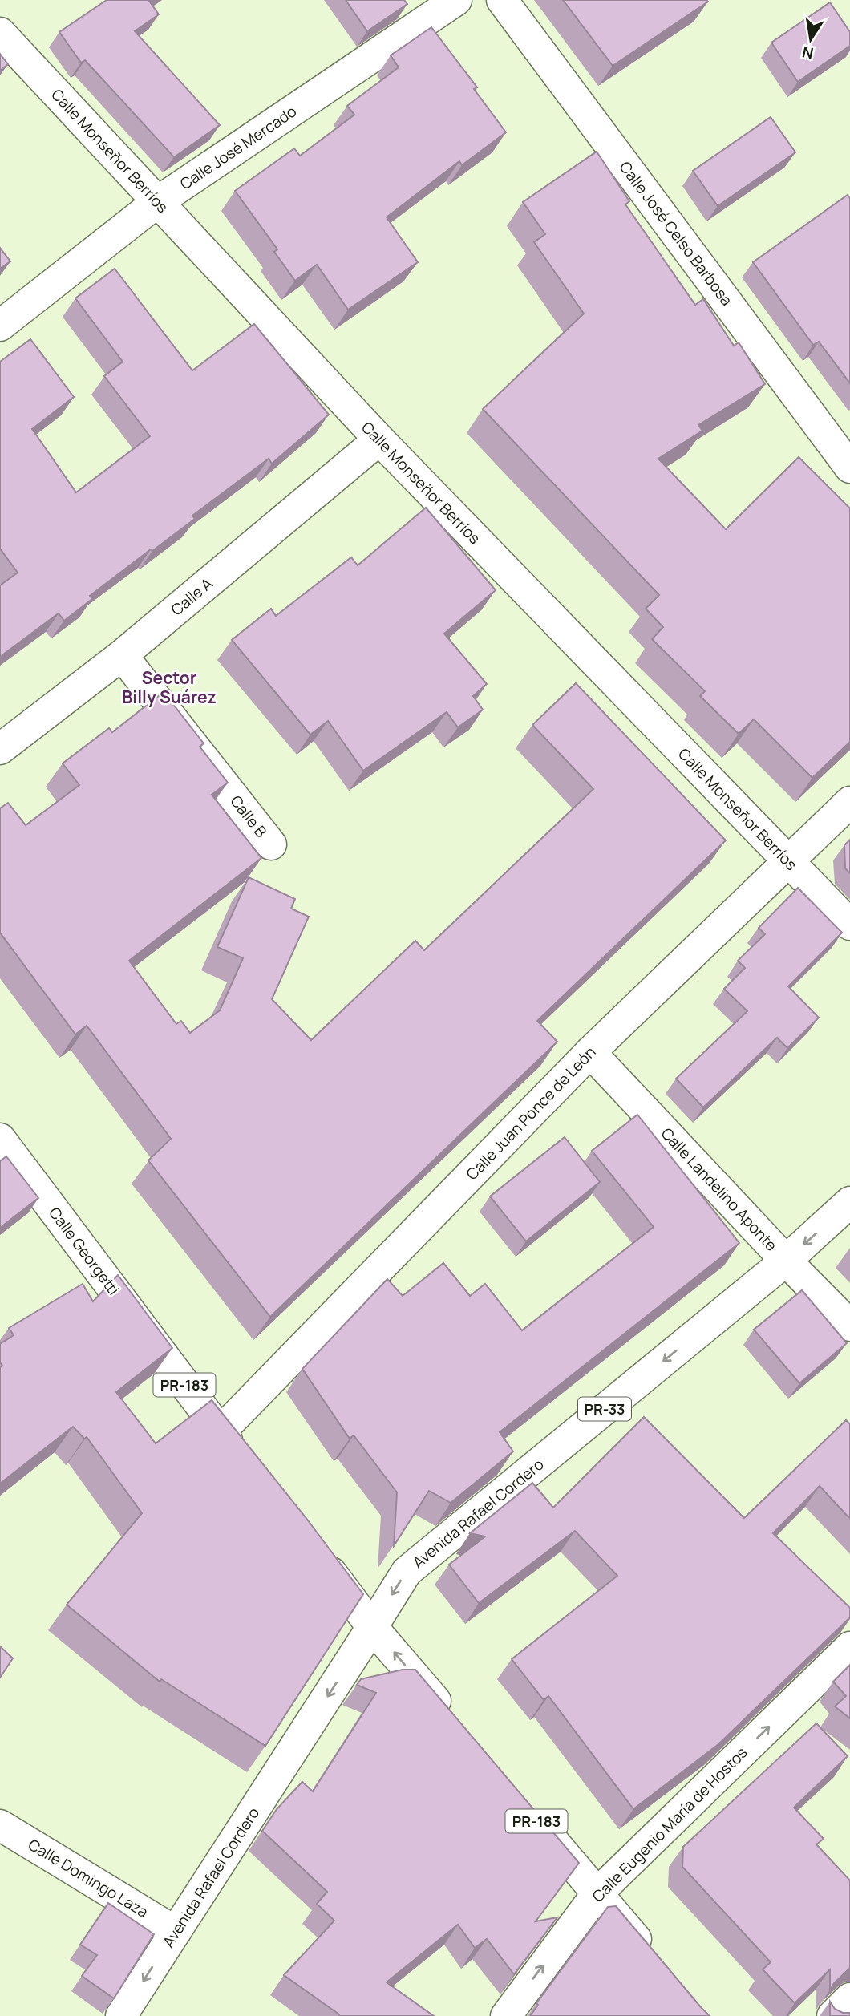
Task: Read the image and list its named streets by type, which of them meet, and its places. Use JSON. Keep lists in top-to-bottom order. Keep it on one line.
{"streets":{"street":["Calle José Mercado","Calle Monseñor Berríos","Calle José Celso Barbosa","Calle A","Calle B","Calle Juan Ponce de León","Calle Landelino Aponte","Calle Georgetti","PR-183","PR-33","Avenida Rafael Cordero","Calle Eugenio María de Hostos","Calle Domingo Laza"]},"crossings":[["Calle José Mercado","Calle Monseñor Berríos"],["Calle Monseñor Berríos","Calle A"],["Calle Monseñor Berríos","Calle Juan Ponce de León"],["Calle A","Calle B"],["Calle Juan Ponce de León","Calle Landelino Aponte"],["Calle Juan Ponce de León","Calle Georgetti"],["Calle Landelino Aponte","Avenida Rafael Cordero"],["PR-183","Calle Eugenio María de Hostos"],["Avenida Rafael Cordero","Calle Domingo Laza"]],"one_way":["Avenida Rafael Cordero","Calle Eugenio María de Hostos"],"districts":["Sector Billy Suárez"],"north":"bottom"}
